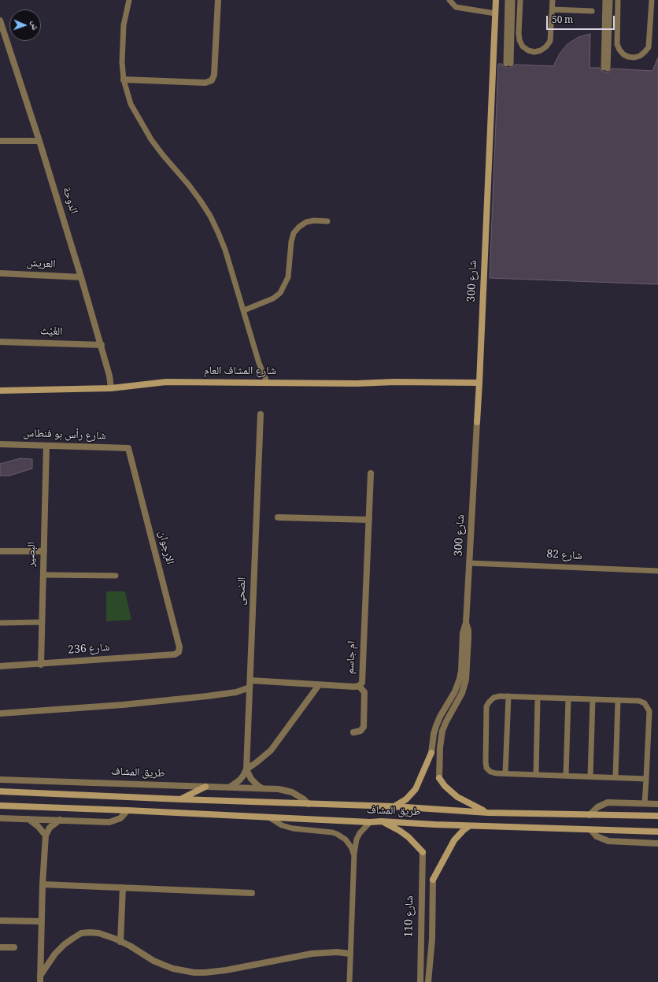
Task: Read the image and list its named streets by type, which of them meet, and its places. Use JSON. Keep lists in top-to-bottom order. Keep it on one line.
{"streets":{"street":["الدوحة","العريش","شارع 300","الغَيْث","شارع المشاف العام","شارع رأس بو فنطاس","الإرجوان","البصير","الضحى","شارع 236","ام جاسم","طريق المشاف","شارع 110"],"lane":["شارع 82"]},"crossings":[["الدوحة","العريش"],["الدوحة","الغَيْث"],["الدوحة","شارع المشاف العام"],["شارع 300","شارع المشاف العام"],["شارع 300","شارع 82"],["شارع رأس بو فنطاس","الإرجوان"],["شارع رأس بو فنطاس","البصير"],["الإرجوان","شارع 236"],["البصير","شارع 236"],["الضحى","ام جاسم"],["طريق المشاف","شارع 110"]],"scale_bar":"50 m","north":"right"}
